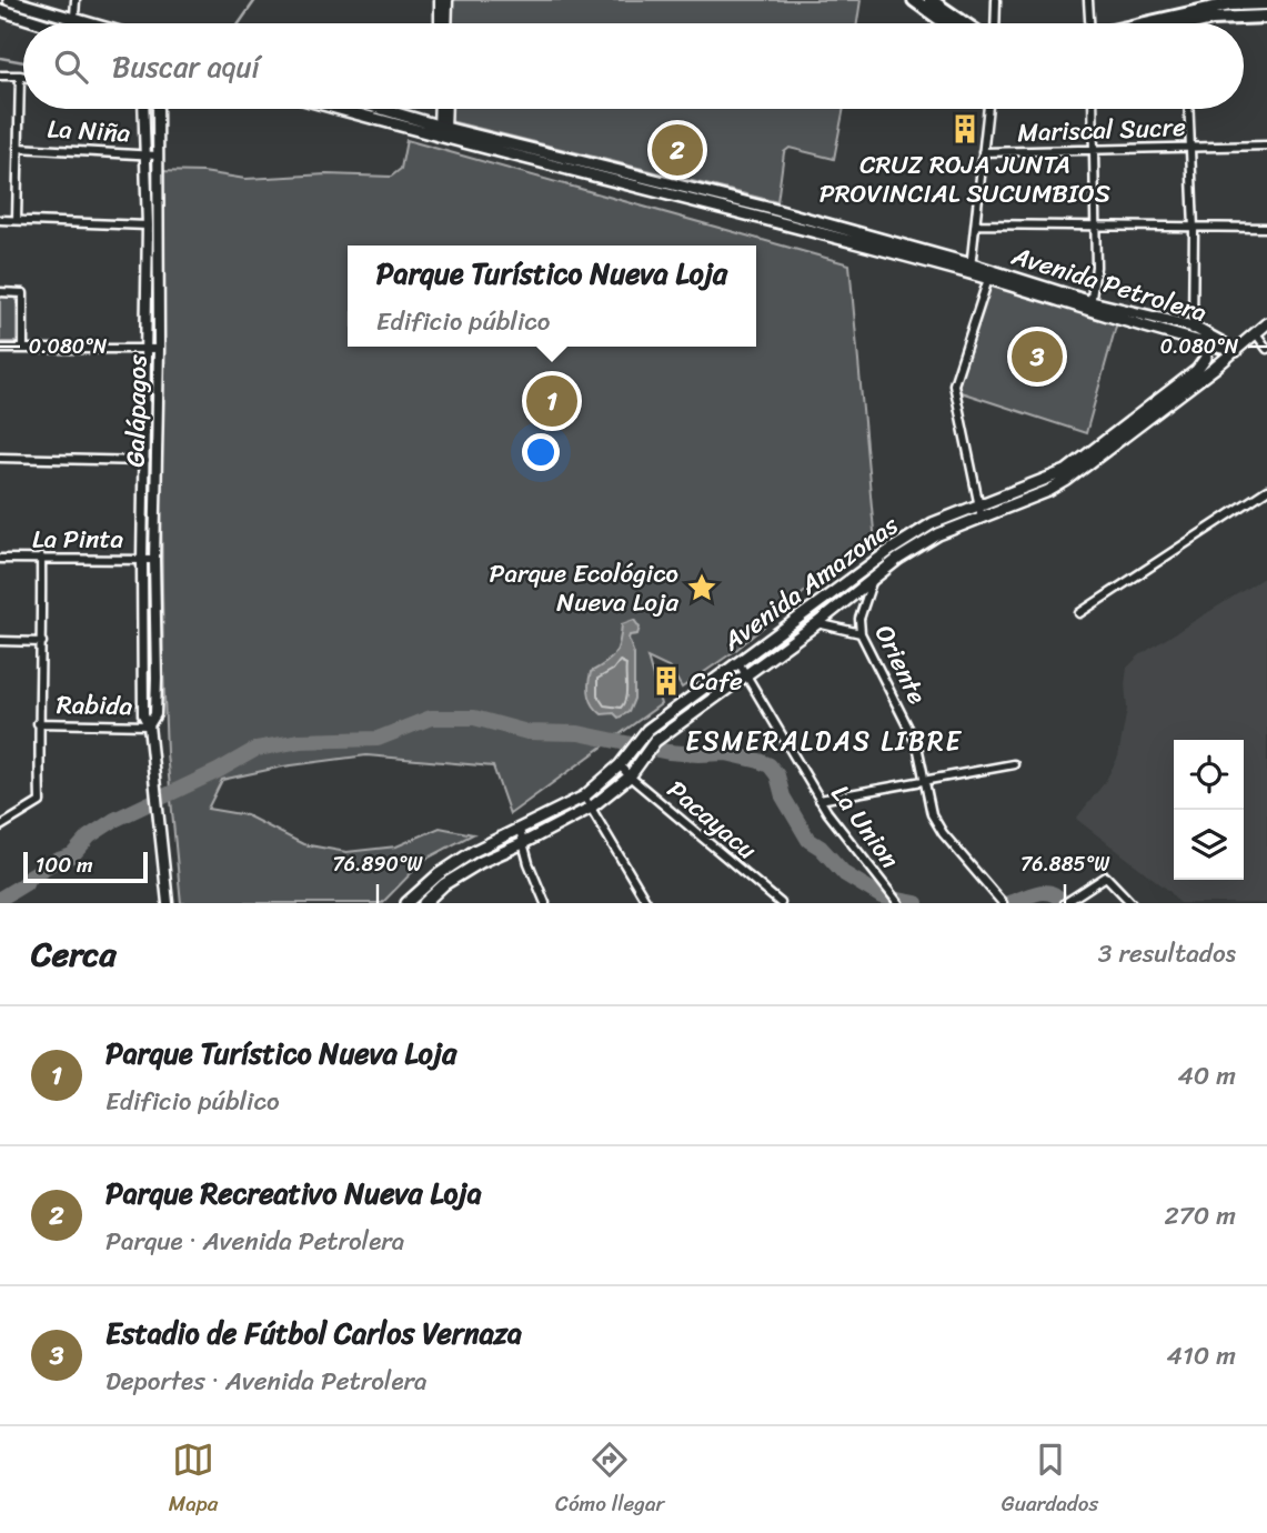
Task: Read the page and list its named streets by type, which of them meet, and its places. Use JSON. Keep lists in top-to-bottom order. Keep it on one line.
{"streets":{"main road":["Avenida Petrolera","Avenida Amazonas"],"street":["Mariscal Sucre","La Niña","Galápagos","La Pinta","Oriente","Rabida","Pacayacu","La Union"]},"crossings":[["La Niña","Galápagos"],["Avenida Petrolera","Avenida Amazonas"],["Galápagos","La Pinta"],["Galápagos","Rabida"],["Avenida Amazonas","Oriente"],["Avenida Amazonas","Pacayacu"],["Avenida Amazonas","La Union"]],"districts":["ESMERALDAS LIBRE"],"places":{"building":["CRUZ ROJA JUNTA PROVINCIAL SUCUMBIOS","Cafe"],"place":["Parque Ecológico Nueva Loja"]},"scale_bar":"100 m","page":{"search":"Buscar aquí","pins":["2","3","1"],"popup":["Parque Turístico Nueva Loja","Edificio público"],"scale":"100 m","heading":["Cerca","3 resultados"],"list":[{"mark":"1","name":"Parque Turístico Nueva Loja","note":"Edificio público","value":"40 m"},{"mark":"2","name":"Parque Recreativo Nueva Loja","note":"Parque · Avenida Petrolera","value":"270 m"},{"mark":"3","name":"Estadio de Fútbol Carlos Vernaza","note":"Deportes · Avenida Petrolera","value":"410 m"}],"nav":["Mapa","Cómo llegar","Guardados"]},"coordinates":["0.080°N","76.890°W","76.885°W"]}
